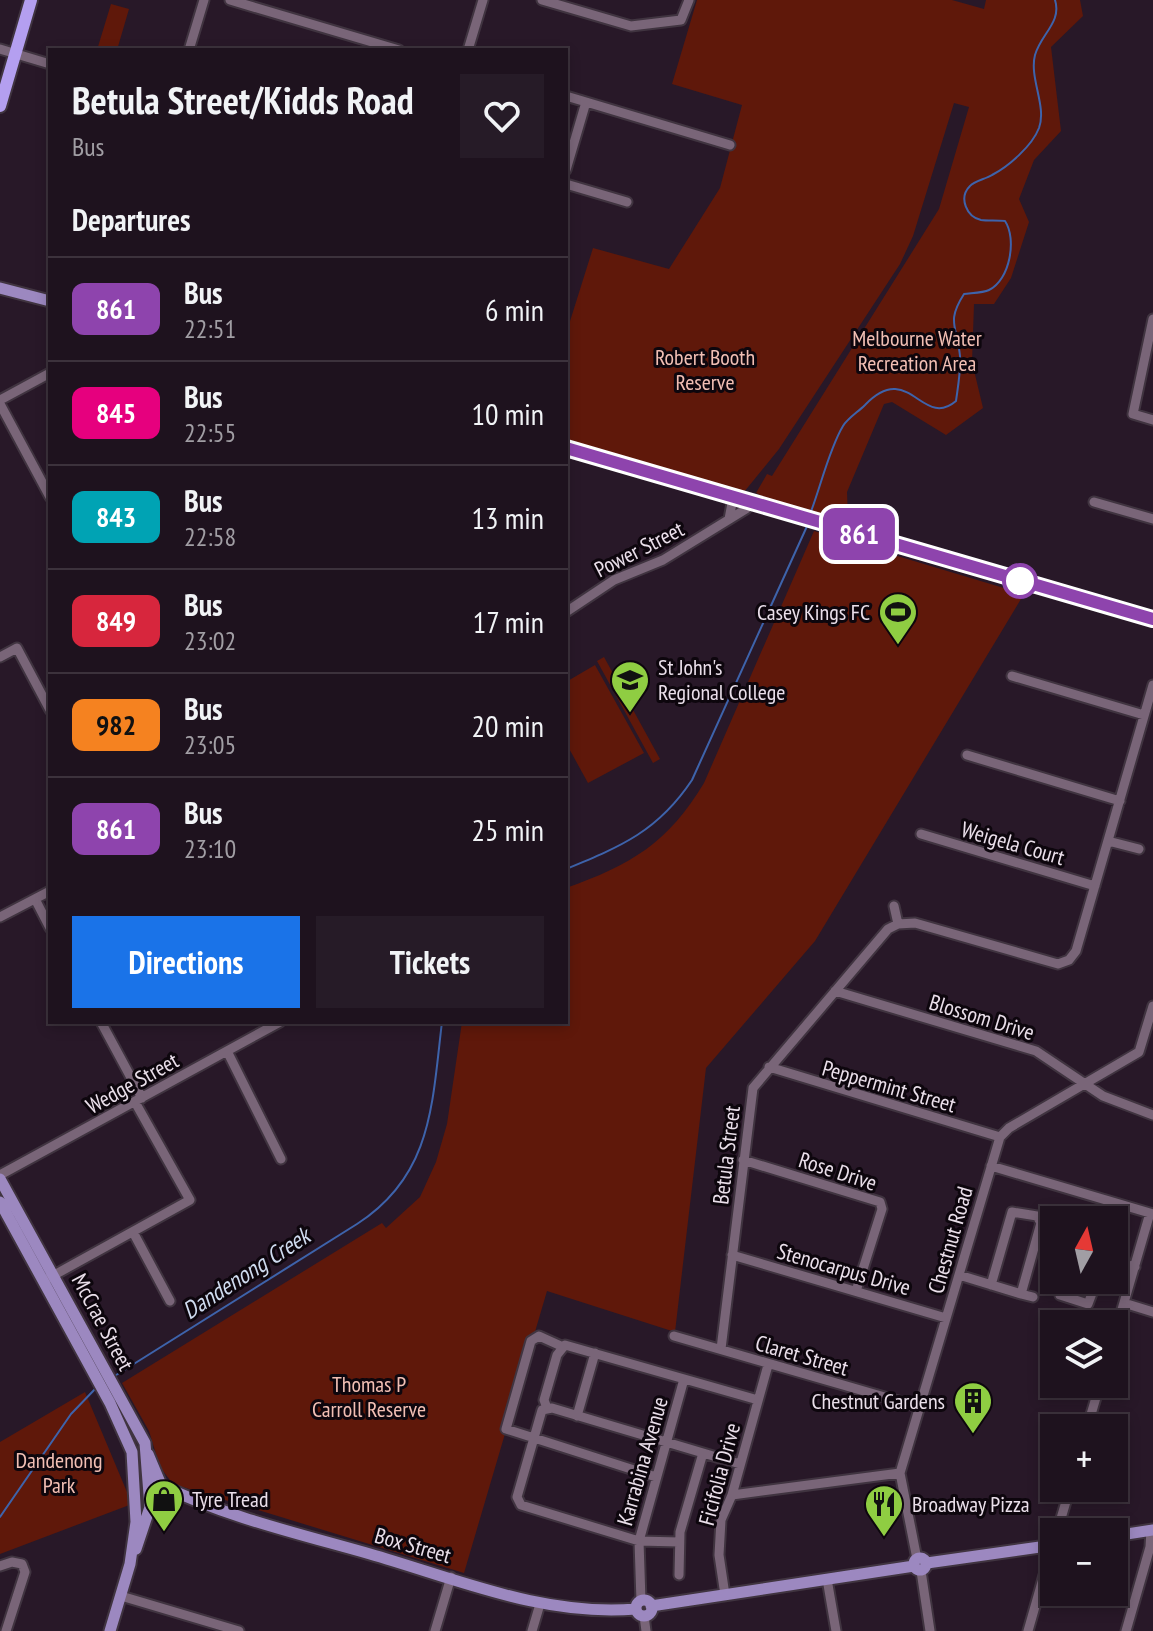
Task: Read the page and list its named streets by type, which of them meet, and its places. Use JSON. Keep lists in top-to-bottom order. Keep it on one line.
{"streets":{"main road":["McCrae Street","Box Street"],"street":["Power Street","Weigela Court","Blossom Drive","Wedge Street","Peppermint Street","Betula Street","Rose Drive","Chestnut Road","Stenocarpus Drive","Claret Street","Karrabina Avenue","Ficifolia Drive"]},"crossings":[["Blossom Drive","Betula Street"],["Wedge Street","McCrae Street"],["Peppermint Street","Betula Street"],["Peppermint Street","Chestnut Road"],["Betula Street","Rose Drive"],["Betula Street","Stenocarpus Drive"],["Betula Street","Claret Street"],["Rose Drive","Stenocarpus Drive"],["Chestnut Road","Stenocarpus Drive"],["Chestnut Road","Claret Street"],["Chestnut Road","Box Street"],["McCrae Street","Box Street"],["Claret Street","Ficifolia Drive"],["Karrabina Avenue","Box Street"],["Ficifolia Drive","Box Street"]],"water":["Dandenong Creek"],"parks":["Melbourne Water Recreation Area","Robert Booth Reserve","Thomas P Carroll Reserve","Dandenong Park"],"places":{"sports":["Casey Kings FC"],"school or university":["St John's Regional College"],"building":["Chestnut Gardens"],"shop":["Tyre Tread"],"restaurant":["Broadway Pizza"]},"lines":["bus line 861"],"north":"top","page":{"on_map":"861","heading":[["Betula Street/Kidds Road","Bus"],"Departures"],"list":[{"mark":"861","name":"Bus","note":"22:51","value":"6 min"},{"mark":"845","name":"Bus","note":"22:55","value":"10 min"},{"mark":"843","name":"Bus","note":"22:58","value":"13 min"},{"mark":"849","name":"Bus","note":"23:02","value":"17 min"},{"mark":"982","name":"Bus","note":"23:05","value":"20 min"},{"mark":"861","name":"Bus","note":"23:10","value":"25 min"}],"buttons":["Directions","Tickets"],"map_buttons":["+","−"]}}
